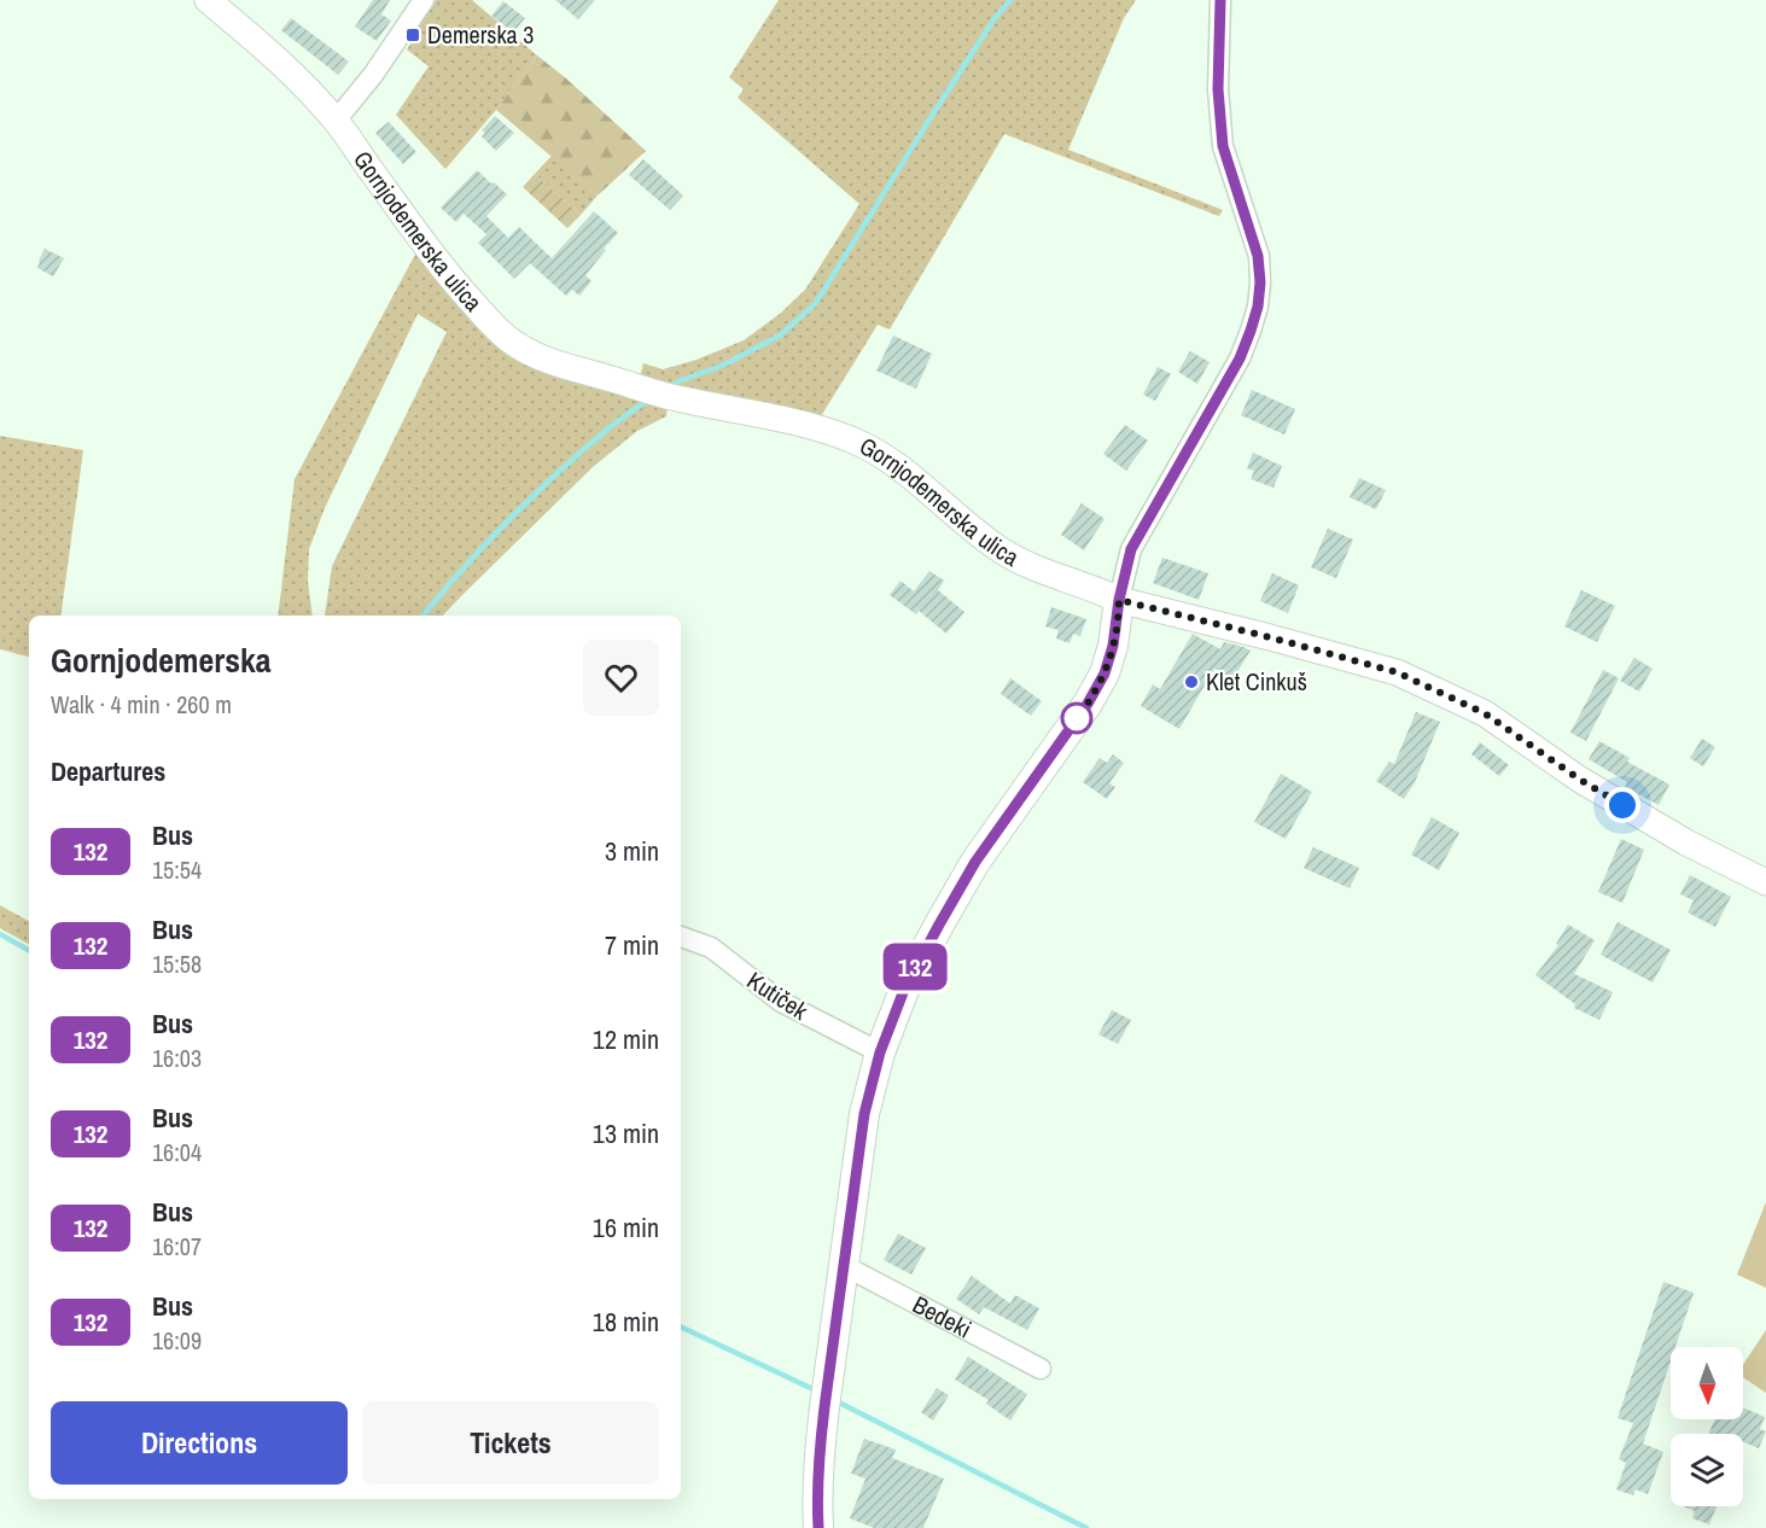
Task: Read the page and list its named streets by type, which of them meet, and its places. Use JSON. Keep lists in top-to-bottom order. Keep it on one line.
{"streets":{"street":["Gornjodemerska ulica","Kutiček","Bedeki"]},"places":{"transit":["Demerska 3"],"other":["Klet Cinkuš"]},"lines":["bus line 132"],"north":"bottom","page":{"on_map":"132","heading":[["Gornjodemerska","Walk · 4 min · 260 m"],"Departures"],"list":[{"mark":"132","name":"Bus","note":"15:54","value":"3 min"},{"mark":"132","name":"Bus","note":"15:58","value":"7 min"},{"mark":"132","name":"Bus","note":"16:03","value":"12 min"},{"mark":"132","name":"Bus","note":"16:04","value":"13 min"},{"mark":"132","name":"Bus","note":"16:07","value":"16 min"},{"mark":"132","name":"Bus","note":"16:09","value":"18 min"}],"buttons":["Directions","Tickets"]}}
